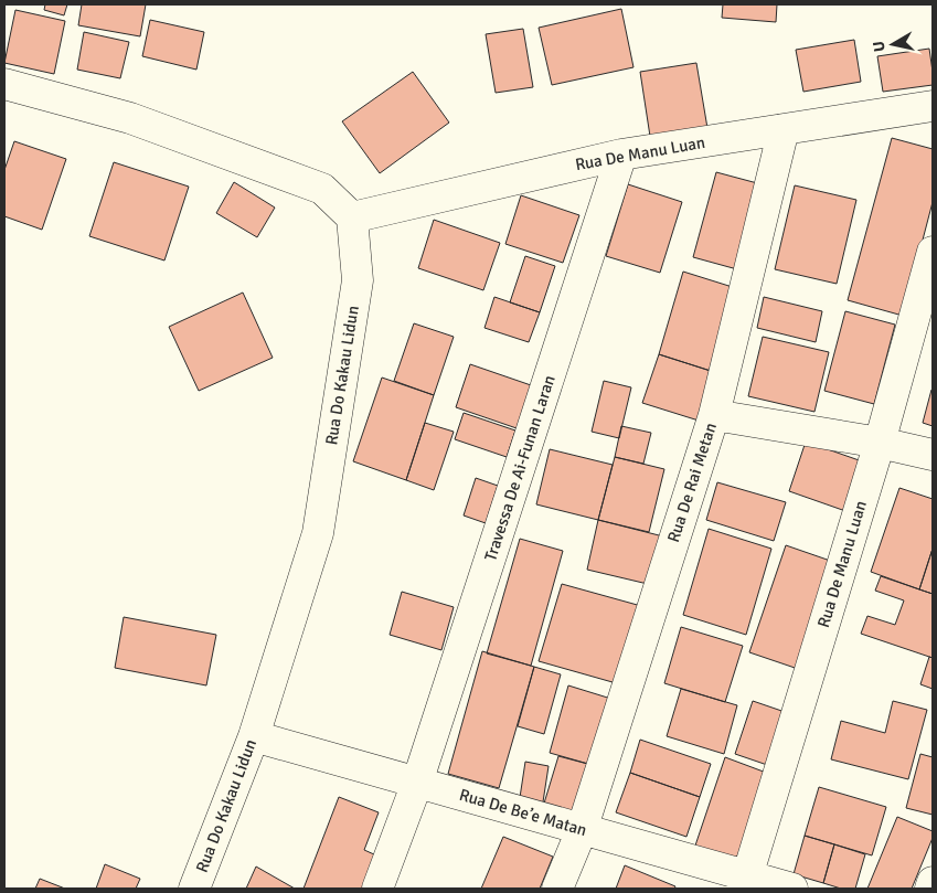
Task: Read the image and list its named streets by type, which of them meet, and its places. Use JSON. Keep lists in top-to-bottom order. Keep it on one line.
{"streets":{"street":["Rua De Manu Luan","Rua Do Kakau Lidun","Travessa De Ai-Funan Laran","Rua De Rai Metan","Rua De Be’e Matan"]},"crossings":[["Rua De Manu Luan","Rua Do Kakau Lidun"],["Rua De Manu Luan","Travessa De Ai-Funan Laran"],["Rua De Manu Luan","Rua De Rai Metan"],["Rua De Manu Luan","Rua De Be’e Matan"],["Rua Do Kakau Lidun","Rua De Be’e Matan"],["Travessa De Ai-Funan Laran","Rua De Be’e Matan"],["Rua De Rai Metan","Rua De Be’e Matan"]],"north":"left"}
